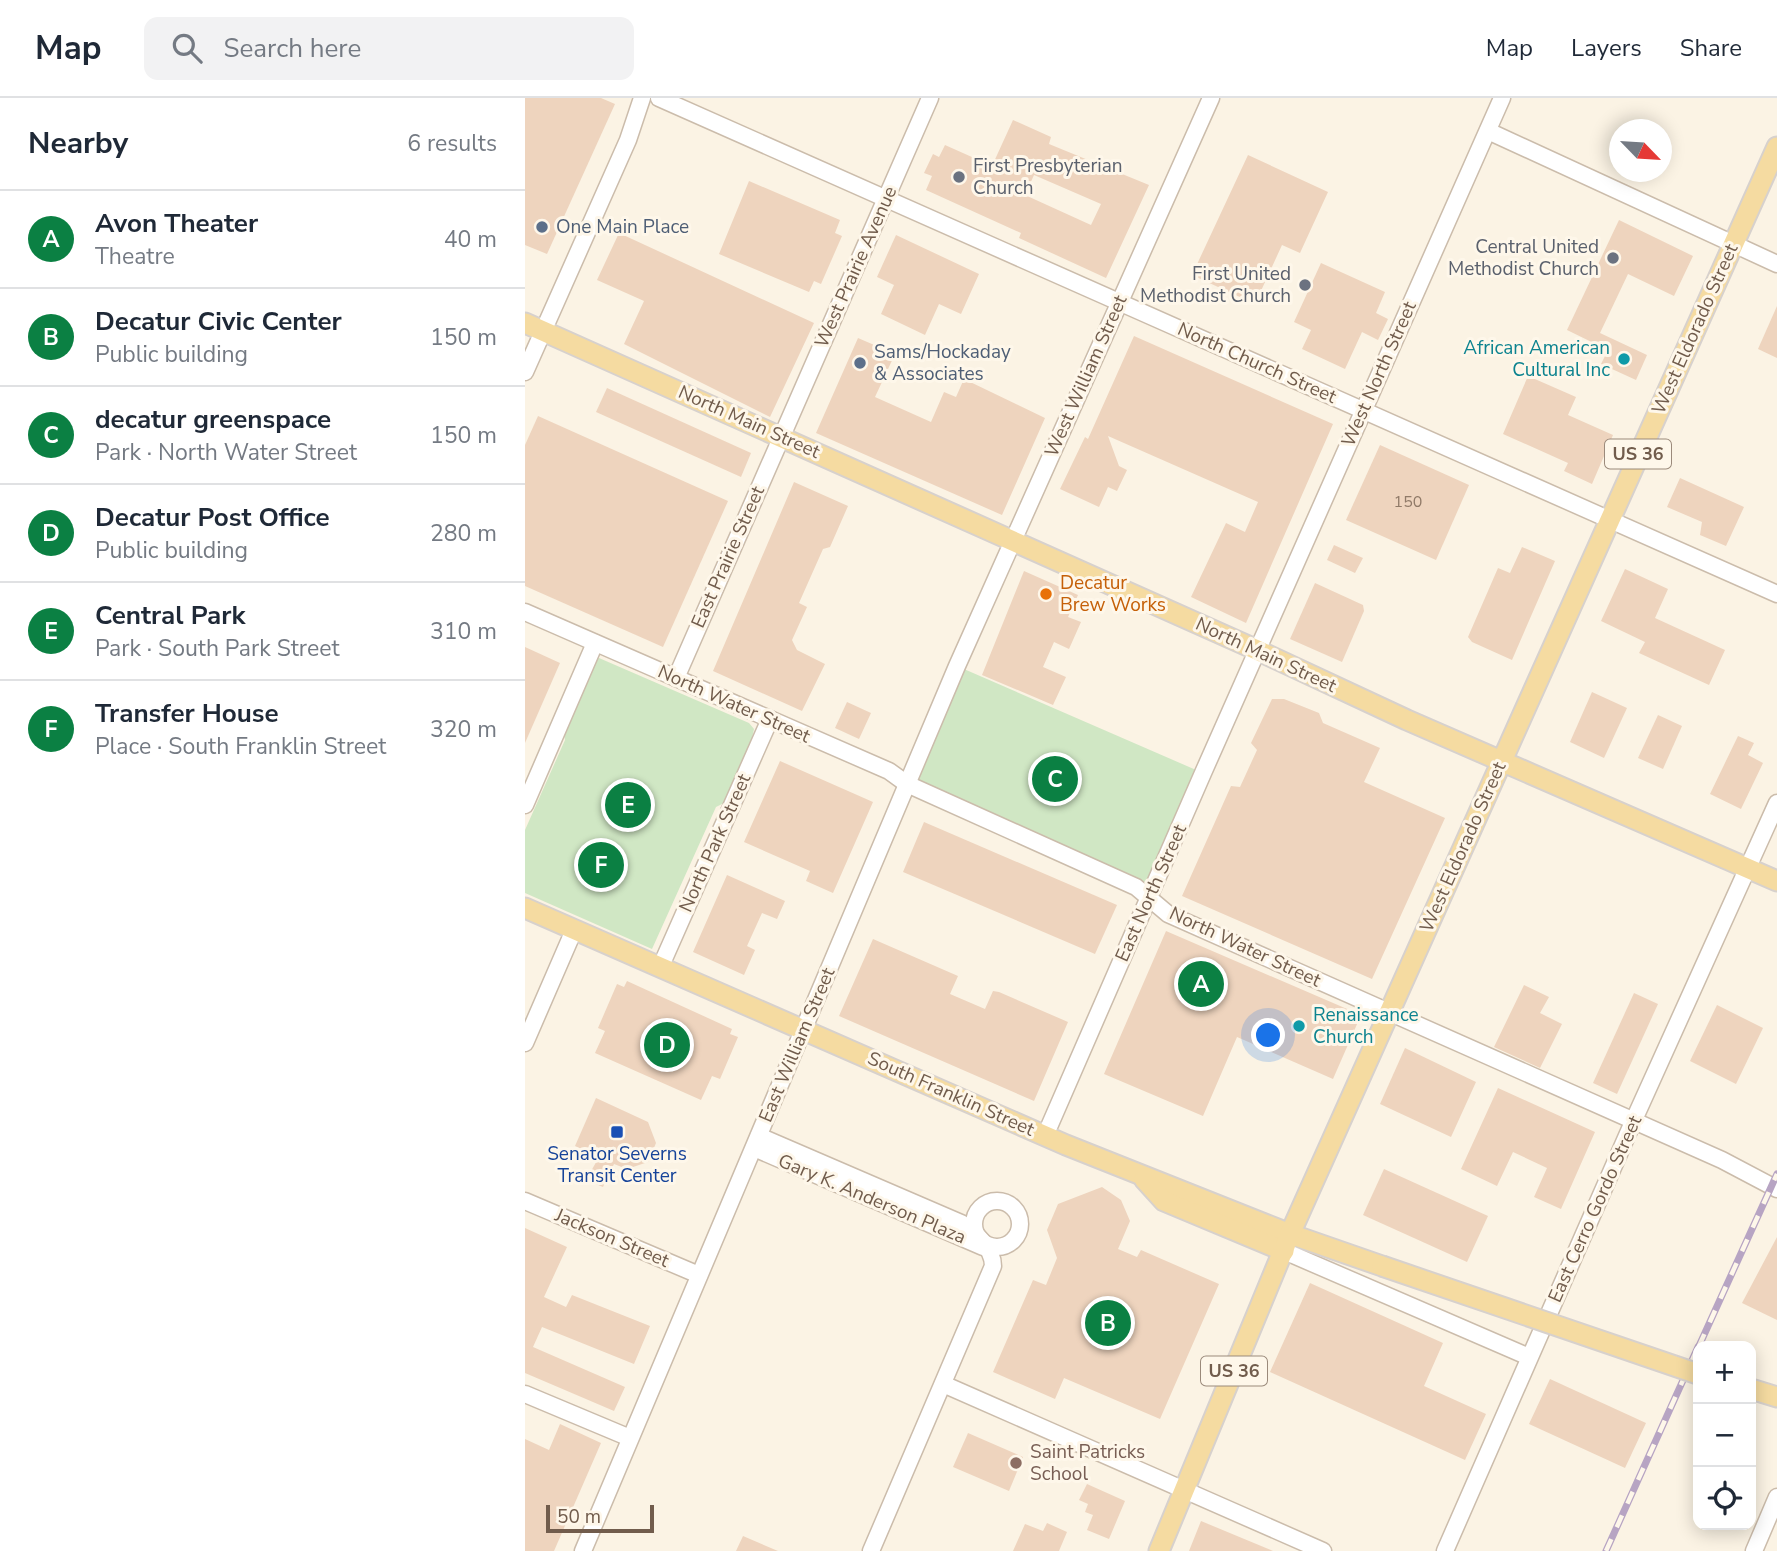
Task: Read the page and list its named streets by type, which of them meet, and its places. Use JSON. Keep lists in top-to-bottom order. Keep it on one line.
{"streets":{"main road":["West Eldorado Street","North Main Street","US 36","South Franklin Street"],"street":["West Prairie Avenue","North Church Street","West North Street","West William Street","East Prairie Street","North Water Street","North Park Street","East North Street","East William Street","Gary K. Anderson Plaza","East Cerro Gordo Street","Jackson Street"]},"crossings":[["West Prairie Avenue","North Church Street"],["West Prairie Avenue","North Main Street"],["West Prairie Avenue","East Prairie Street"],["West Eldorado Street","North Church Street"],["West Eldorado Street","North Main Street"],["West Eldorado Street","North Water Street"],["West Eldorado Street","South Franklin Street"],["North Church Street","West North Street"],["North Church Street","West William Street"],["West North Street","North Main Street"],["West North Street","East North Street"],["West William Street","North Main Street"],["West William Street","East William Street"],["North Main Street","East Prairie Street"],["North Main Street","East North Street"],["North Main Street","East William Street"],["North Main Street","East Cerro Gordo Street"],["East Prairie Street","North Water Street"],["North Water Street","North Park Street"],["North Water Street","East North Street"],["North Water Street","East William Street"],["North Water Street","East Cerro Gordo Street"],["North Park Street","South Franklin Street"],["East North Street","South Franklin Street"],["East William Street","South Franklin Street"],["East William Street","Gary K. Anderson Plaza"],["East William Street","Jackson Street"]],"places":{"other":["First Presbyterian Church","One Main Place","Central United Methodist Church","First United Methodist Church","African American Cultural Inc","Sams/Hockaday & Associates","Decatur Brew Works","Renaissance Church","Saint Patricks School"],"transit":["Senator Severns Transit Center"]},"house_numbers":["150"],"scale_bar":"50 m","north":"bottom right","page":{"header":"Map","search":"Search here","nav":["Map","Layers","Share"],"heading":["Nearby","6 results"],"list":[{"mark":"A","name":"Avon Theater","note":"Theatre","value":"40 m"},{"mark":"B","name":"Decatur Civic Center","note":"Public building","value":"150 m"},{"mark":"C","name":"decatur greenspace","note":"Park · North Water Street","value":"150 m"},{"mark":"D","name":"Decatur Post Office","note":"Public building","value":"280 m"},{"mark":"E","name":"Central Park","note":"Park · South Park Street","value":"310 m"},{"mark":"F","name":"Transfer House","note":"Place · South Franklin Street","value":"320 m"}],"pins":["C","E","F","A","D","B"],"map_buttons":["+","−"],"scale":"50 m"}}
